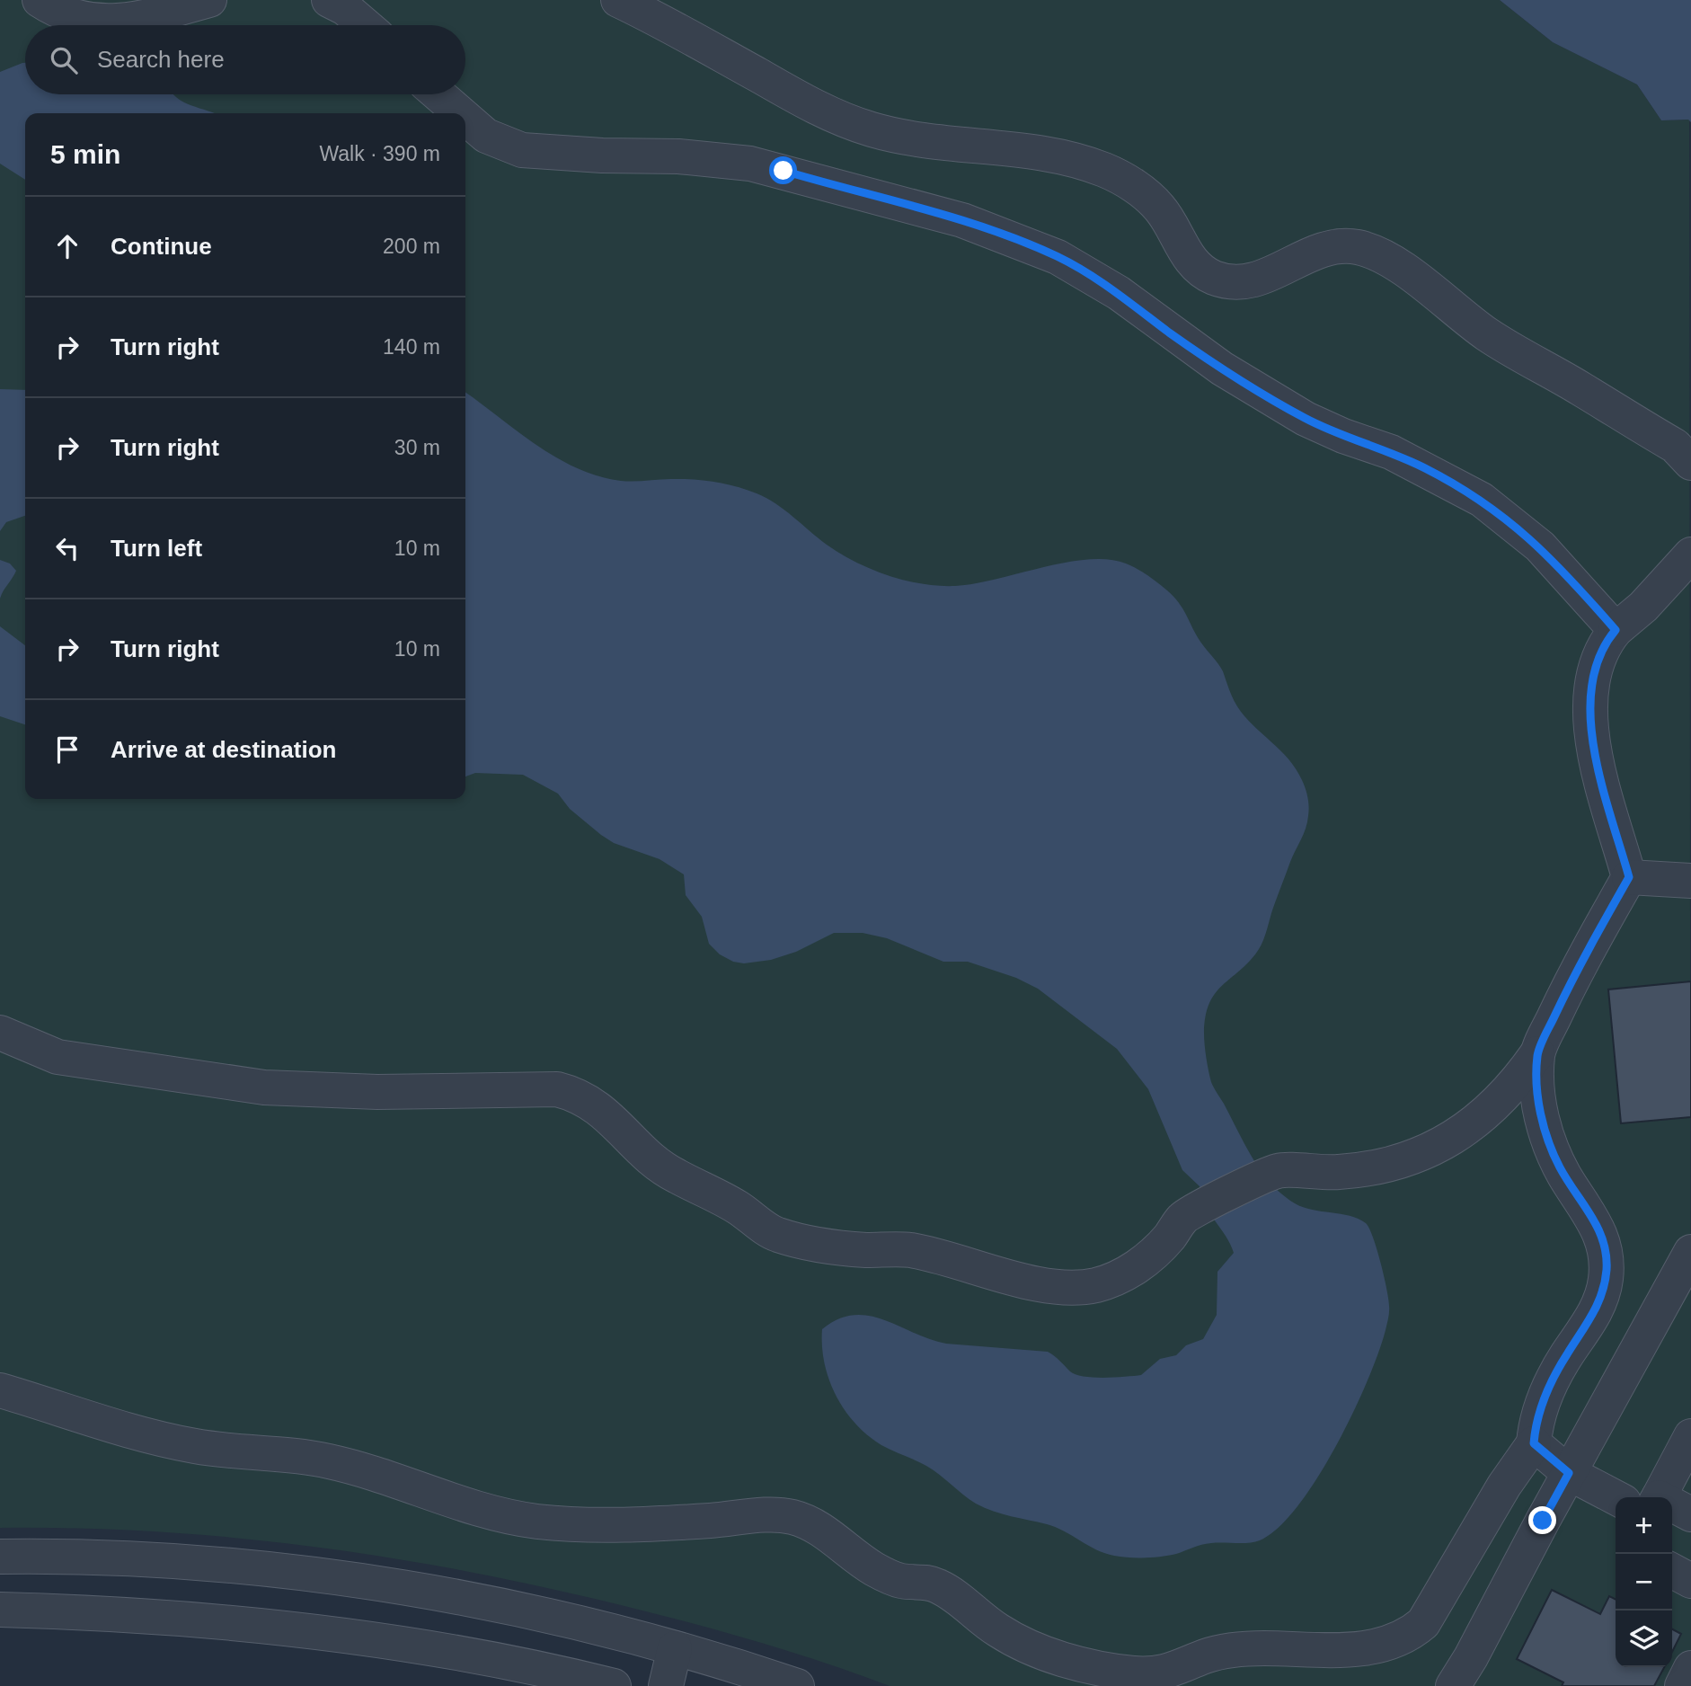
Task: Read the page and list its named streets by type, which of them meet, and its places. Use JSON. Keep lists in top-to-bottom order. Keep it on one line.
{"page":{"search":"Search here","heading":["5 min","Walk · 390 m"],"list":[["Continue","200 m"],["Turn right","140 m"],["Turn right","30 m"],["Turn left","10 m"],["Turn right","10 m"],"Arrive at destination"],"map_buttons":["+","−"]}}
